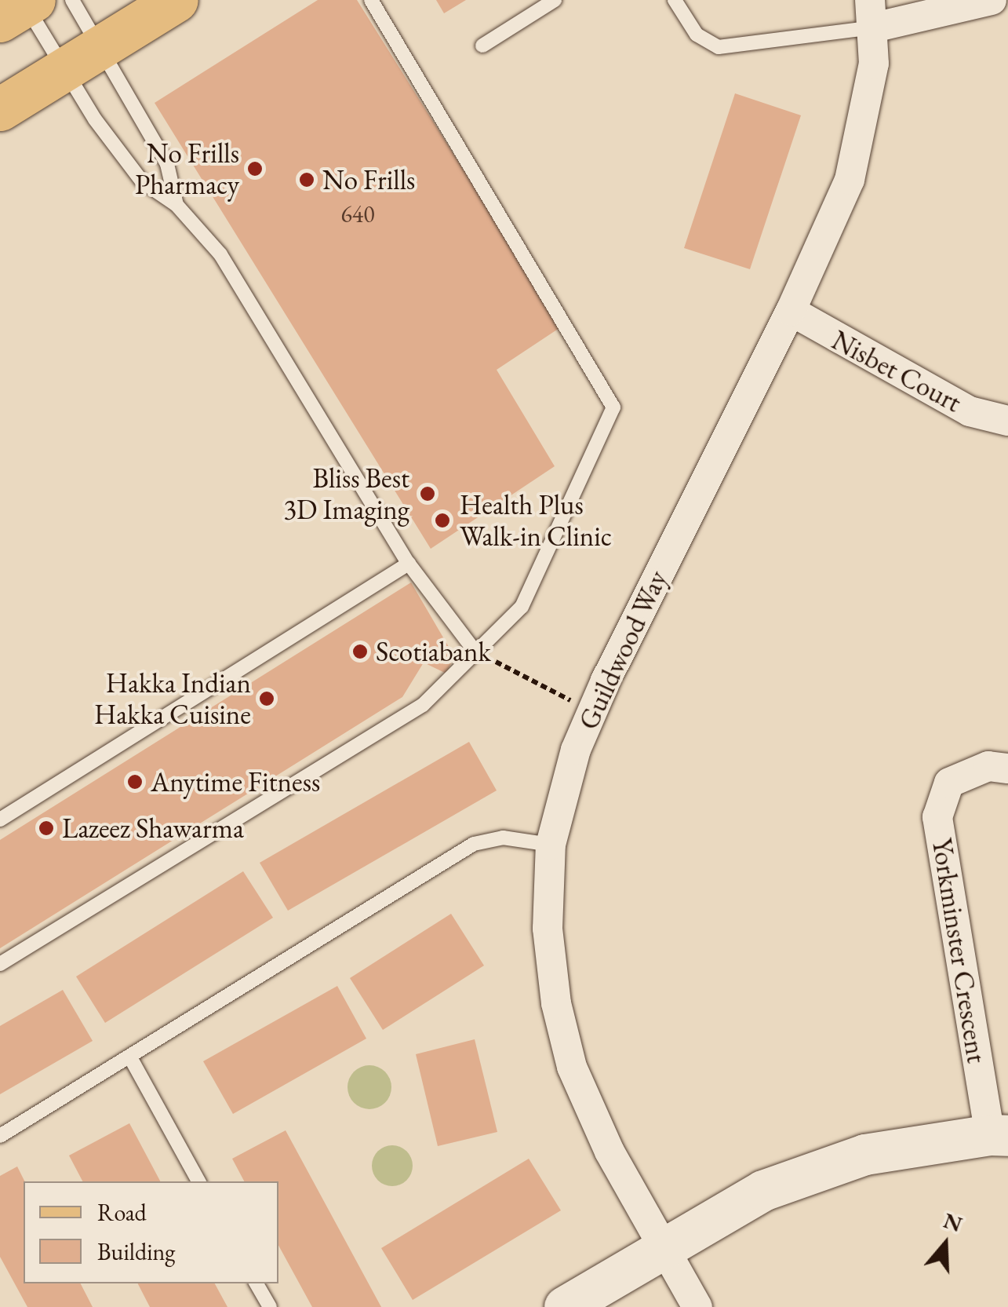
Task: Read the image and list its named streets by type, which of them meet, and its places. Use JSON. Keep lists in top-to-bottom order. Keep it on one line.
{"streets":{"street":["Nisbet Court","Guildwood Way","Yorkminster Crescent"]},"crossings":[["Nisbet Court","Guildwood Way"]],"places":["No Frills Pharmacy","No Frills","Bliss Best 3D Imaging","Health Plus Walk-in Clinic","Scotiabank","Hakka Indian Hakka Cuisine","Anytime Fitness","Lazeez Shawarma"],"house_numbers":["640"],"legend":["Road","Building"],"north":"top"}
